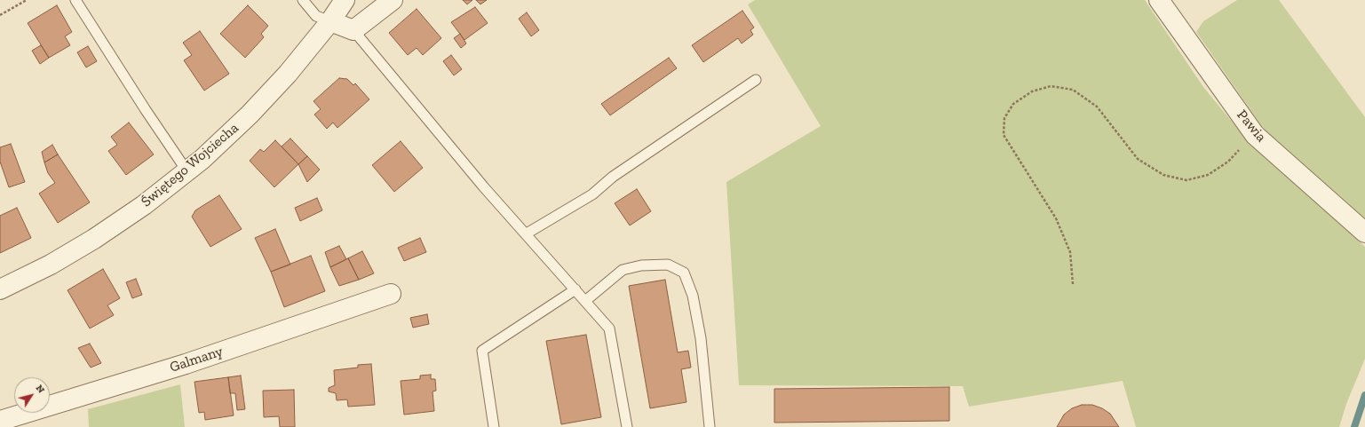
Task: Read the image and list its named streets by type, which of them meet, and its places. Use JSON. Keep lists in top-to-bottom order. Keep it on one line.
{"streets":{"street":["Pawia","Świętego Wojciecha","Galmany"]},"north":"top right"}
